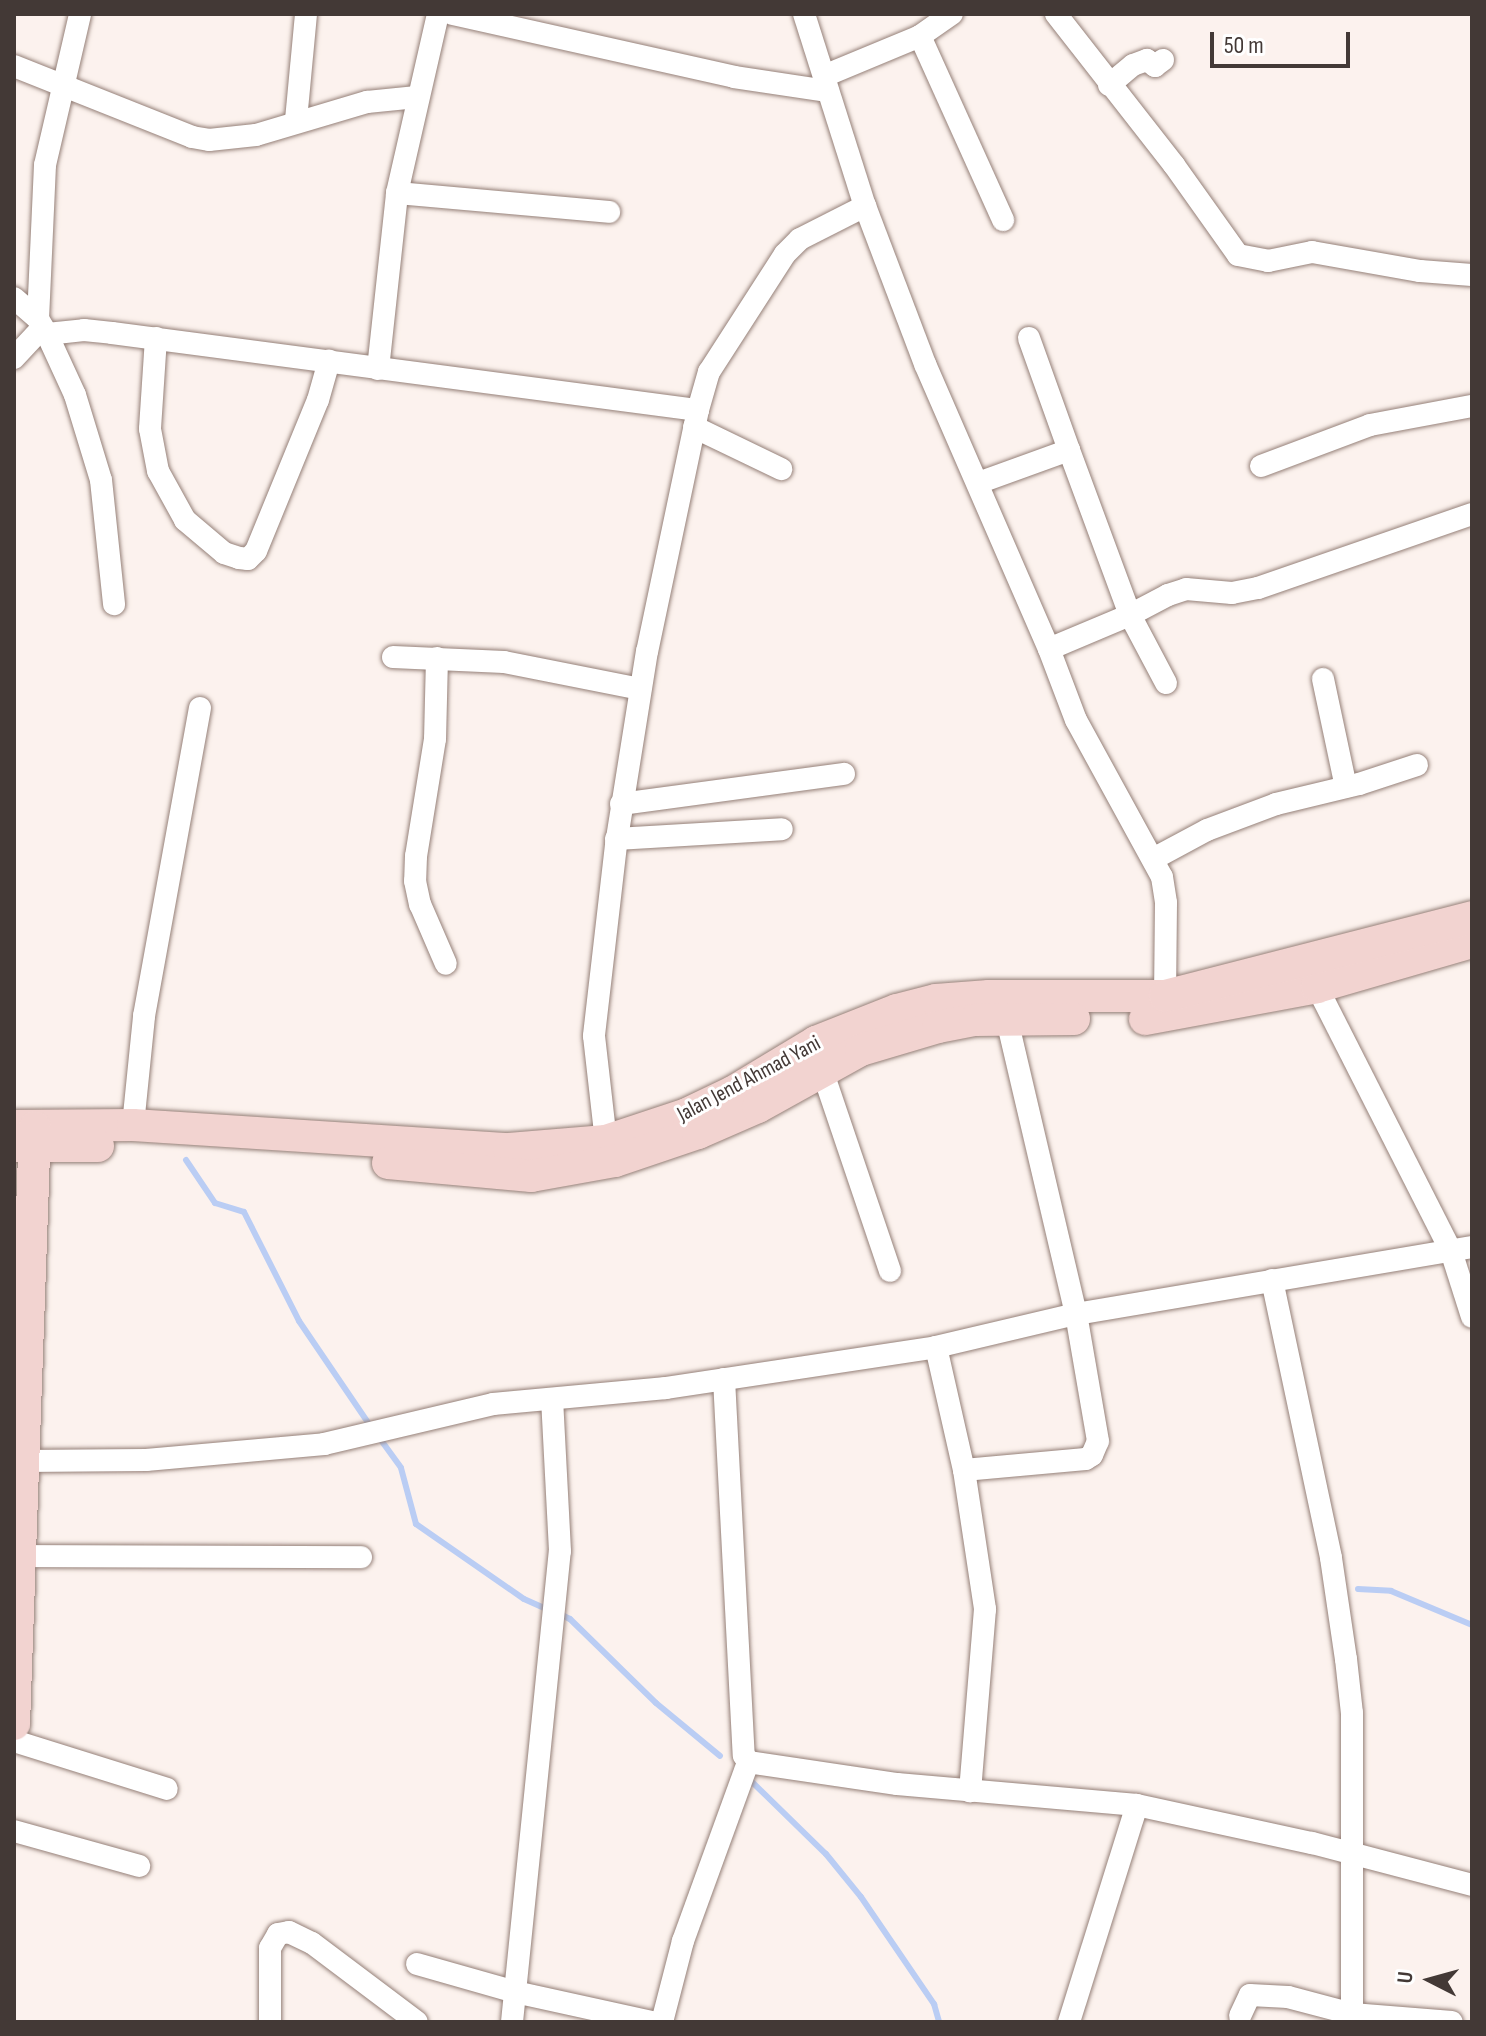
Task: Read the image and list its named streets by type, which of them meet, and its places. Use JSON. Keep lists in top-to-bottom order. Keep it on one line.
{"streets":{"main road":["Jalan Jend Ahmad Yani"]},"scale_bar":"50 m","north":"left"}
